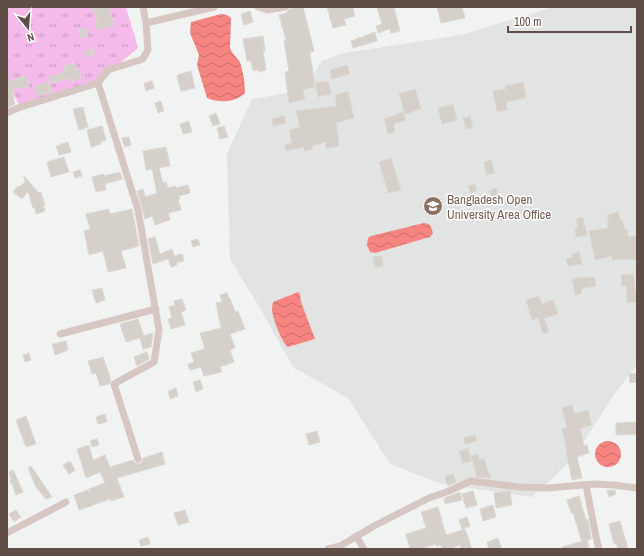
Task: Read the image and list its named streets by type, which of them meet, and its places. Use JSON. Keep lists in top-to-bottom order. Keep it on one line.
{"places":{"school or university":["Bangladesh Open University Area Office"]},"scale_bar":"100 m","north":"bottom"}
